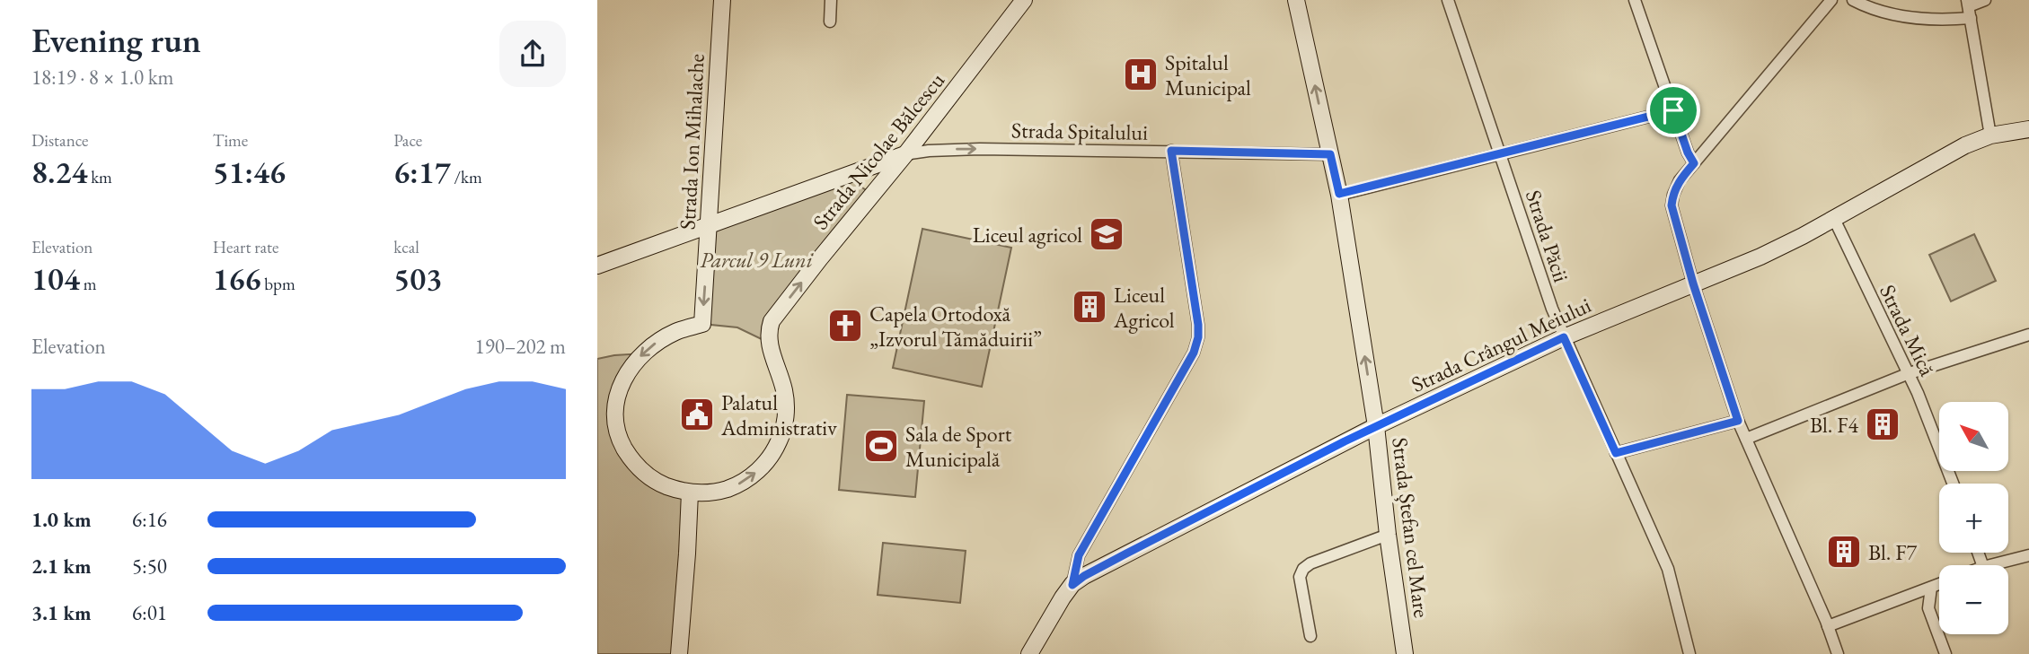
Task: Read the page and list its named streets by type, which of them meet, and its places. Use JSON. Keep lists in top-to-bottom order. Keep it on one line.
{"streets":{"street":["Strada Spitalului","Strada Ion Mihalache","Strada Nicolae Bălcescu","Strada Păcii","Strada Mică","Strada Crângul Meiului","Strada Ștefan cel Mare"]},"crossings":[["Strada Spitalului","Strada Nicolae Bălcescu"],["Strada Spitalului","Strada Ștefan cel Mare"],["Strada Ion Mihalache","Strada Nicolae Bălcescu"],["Strada Păcii","Strada Crângul Meiului"],["Strada Mică","Strada Crângul Meiului"],["Strada Crângul Meiului","Strada Ștefan cel Mare"]],"one_way":["Strada Spitalului","Strada Ștefan cel Mare"],"parks":["Parcul 9 Luni"],"places":{"hospital":["Spitalul Municipal"],"school or university":["Liceul agricol"],"building":["Liceul Agricol","Bl. F4","Bl. F7"],"church":["Capela Ortodoxă „Izvorul Tămăduirii”"],"public building":["Palatul Administrativ"],"sports":["Sala de Sport Municipală"]},"north":"top left","page":{"heading":["Evening run","18:19 · 8 × 1.0 km"],"stats":[["Distance","8.24 km"],["Time","51:46"],["Pace","6:17 /km"],["Elevation","104 m"],["Heart rate","166 bpm"],["kcal","503"]],"chart":["Elevation","190–202 m"],"map_buttons":["+","−"],"list":[{"name":"1.0 km","note":"6:16"},{"name":"2.1 km","note":"5:50"},{"name":"3.1 km","note":"6:01"}]}}
